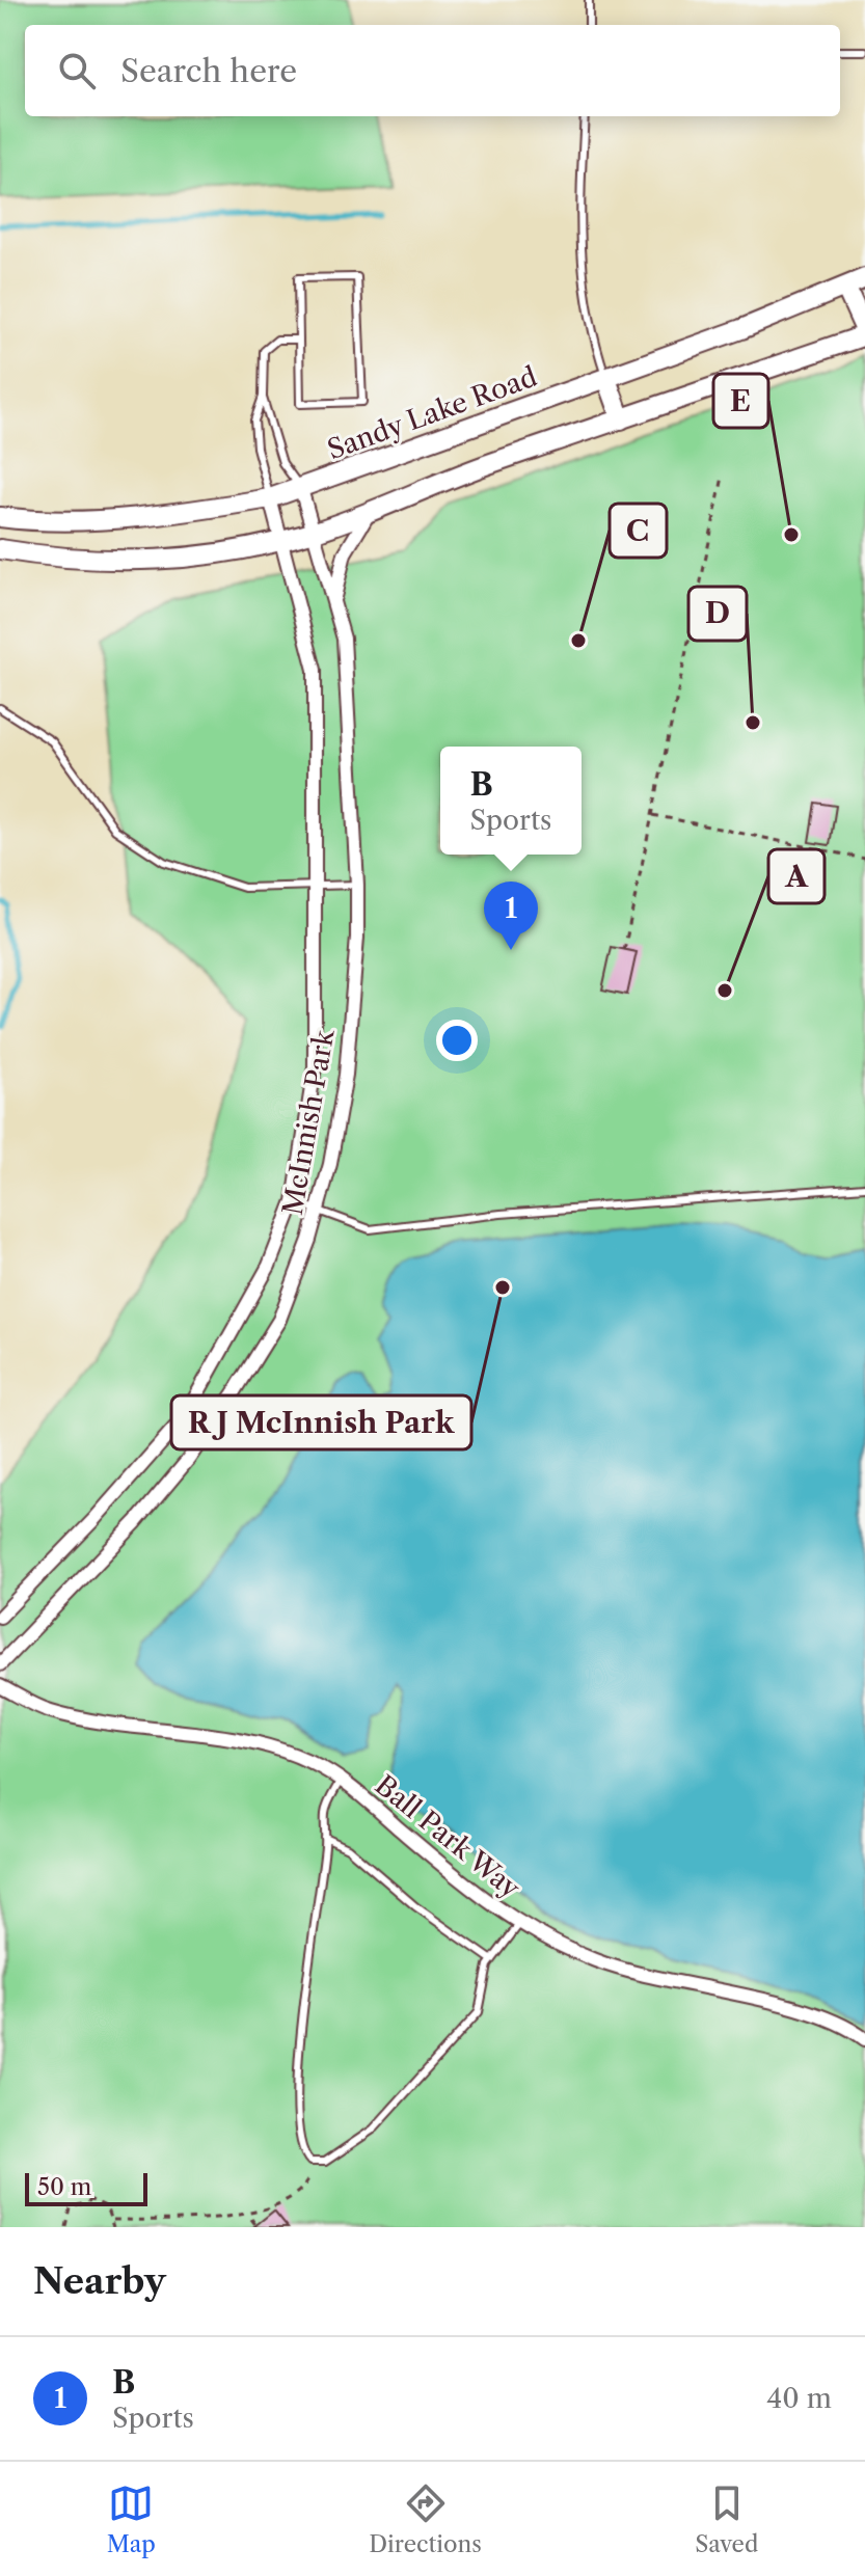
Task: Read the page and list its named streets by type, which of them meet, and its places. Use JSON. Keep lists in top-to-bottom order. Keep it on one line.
{"streets":{"main road":["Sandy Lake Road"],"street":["McInnish Park","Ball Park Way"]},"crossings":[["Sandy Lake Road","McInnish Park"]],"places":["E","C","D","A","R J McInnish Park"],"scale_bar":"50 m","page":{"search":"Search here","popup":["B","Sports"],"pins":"1","scale":"50 m","heading":"Nearby","list":[{"mark":"1","name":"B","note":"Sports","value":"40 m"}],"nav":["Map","Directions","Saved"]}}
